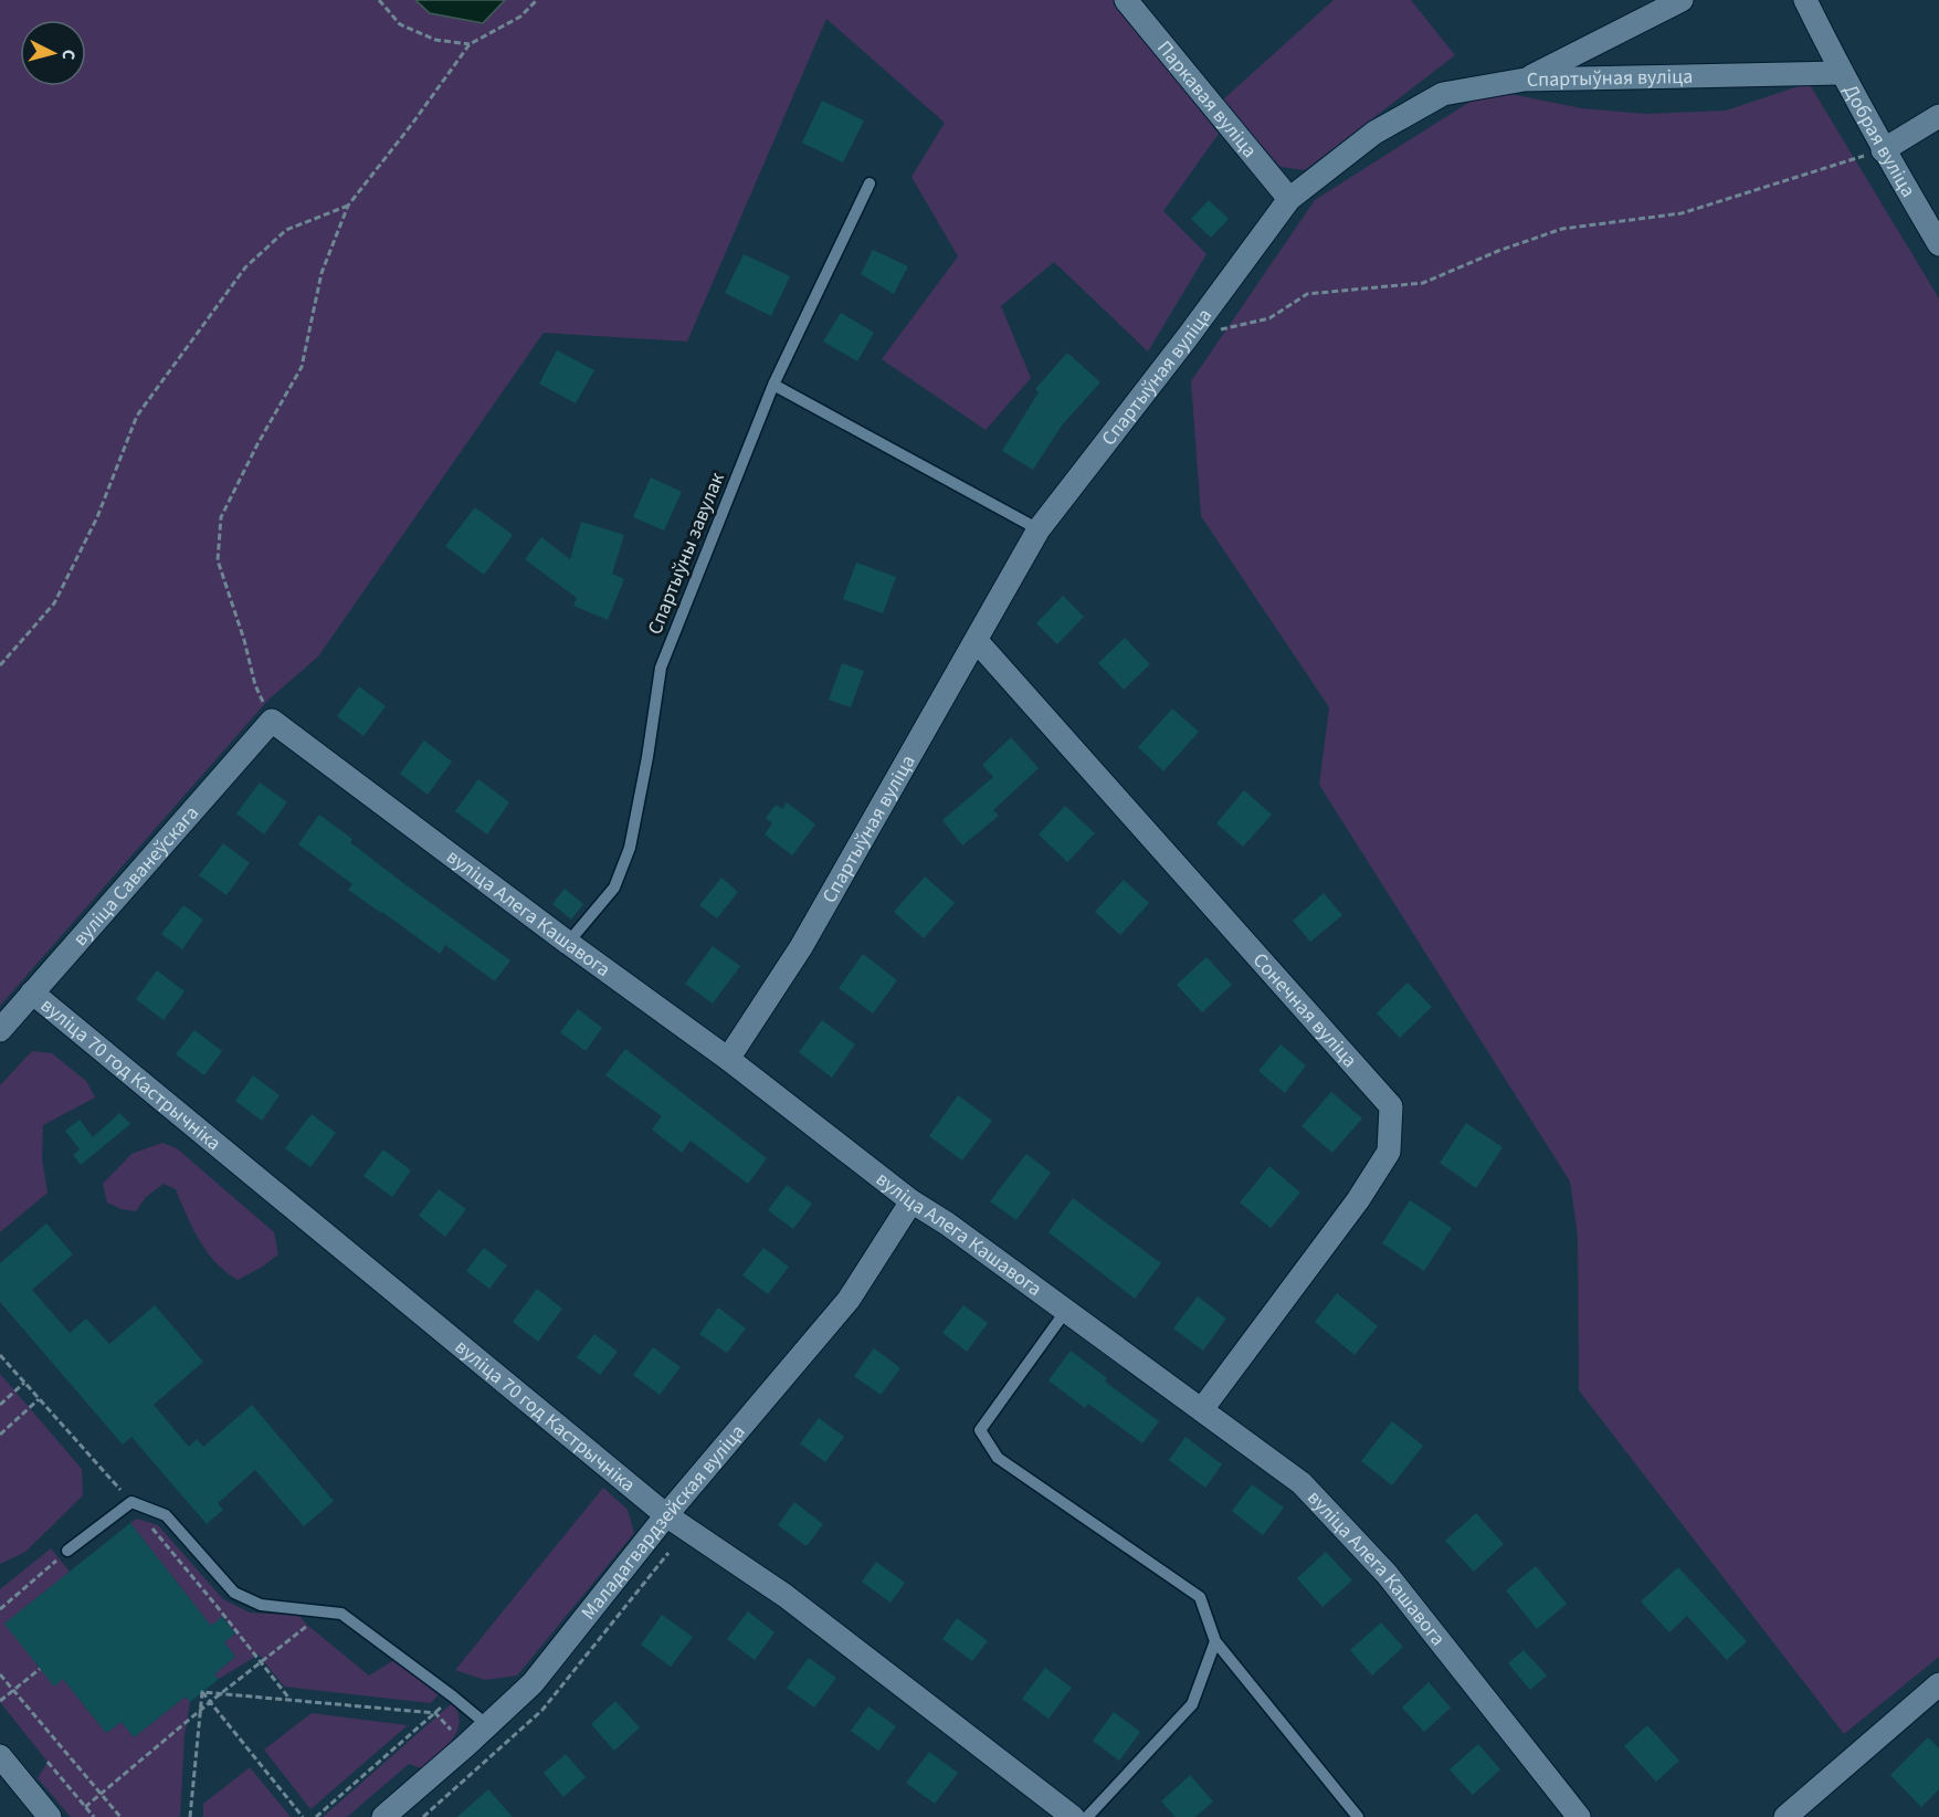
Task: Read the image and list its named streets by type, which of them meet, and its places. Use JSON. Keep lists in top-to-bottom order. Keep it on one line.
{"streets":{"street":["Спартыўная вуліца","Паркавая вуліца","Добрая вуліца","вуліца Саванеўскага","вуліца Алега Кашавога","Сонечная вуліца","вуліца 70 год Кастрычніка","Маладагвардзейская вуліца"],"lane":["Спартыўны завулак"]},"crossings":[["Спартыўная вуліца","Паркавая вуліца"],["Спартыўная вуліца","Добрая вуліца"],["Спартыўная вуліца","вуліца Алега Кашавога"],["Спартыўная вуліца","Сонечная вуліца"],["Спартыўны завулак","вуліца Алега Кашавога"],["вуліца Саванеўскага","вуліца Алега Кашавога"],["вуліца Саванеўскага","вуліца 70 год Кастрычніка"],["вуліца Алега Кашавога","Сонечная вуліца"],["вуліца Алега Кашавога","Маладагвардзейская вуліца"],["вуліца 70 год Кастрычніка","Маладагвардзейская вуліца"]],"north":"right"}
